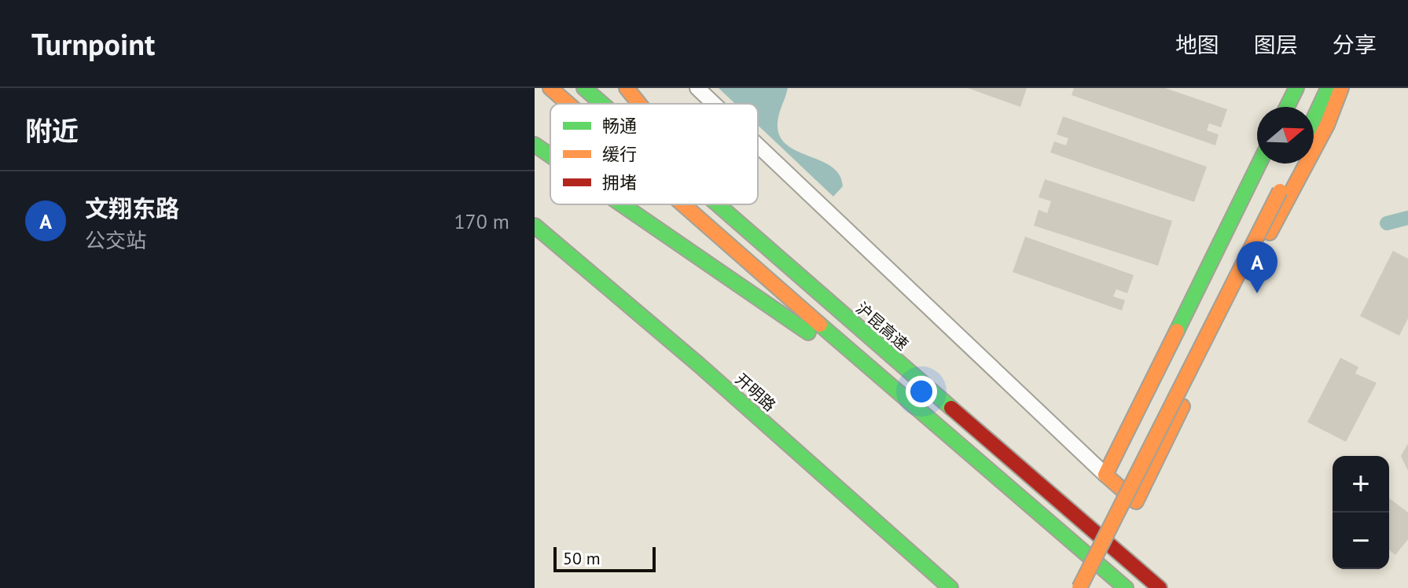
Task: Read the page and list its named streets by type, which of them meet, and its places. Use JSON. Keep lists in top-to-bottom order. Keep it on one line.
{"streets":{"main road":["沪昆高速","开明路"]},"legend":["畅通","缓行","拥堵"],"scale_bar":"50 m","north":"right","page":{"header":"Turnpoint","nav":["地图","图层","分享"],"heading":"附近","list":[{"mark":"A","name":"文翔东路","note":"公交站","value":"170 m"}],"pins":"A","map_buttons":["+","−"],"scale":"50 m"}}
